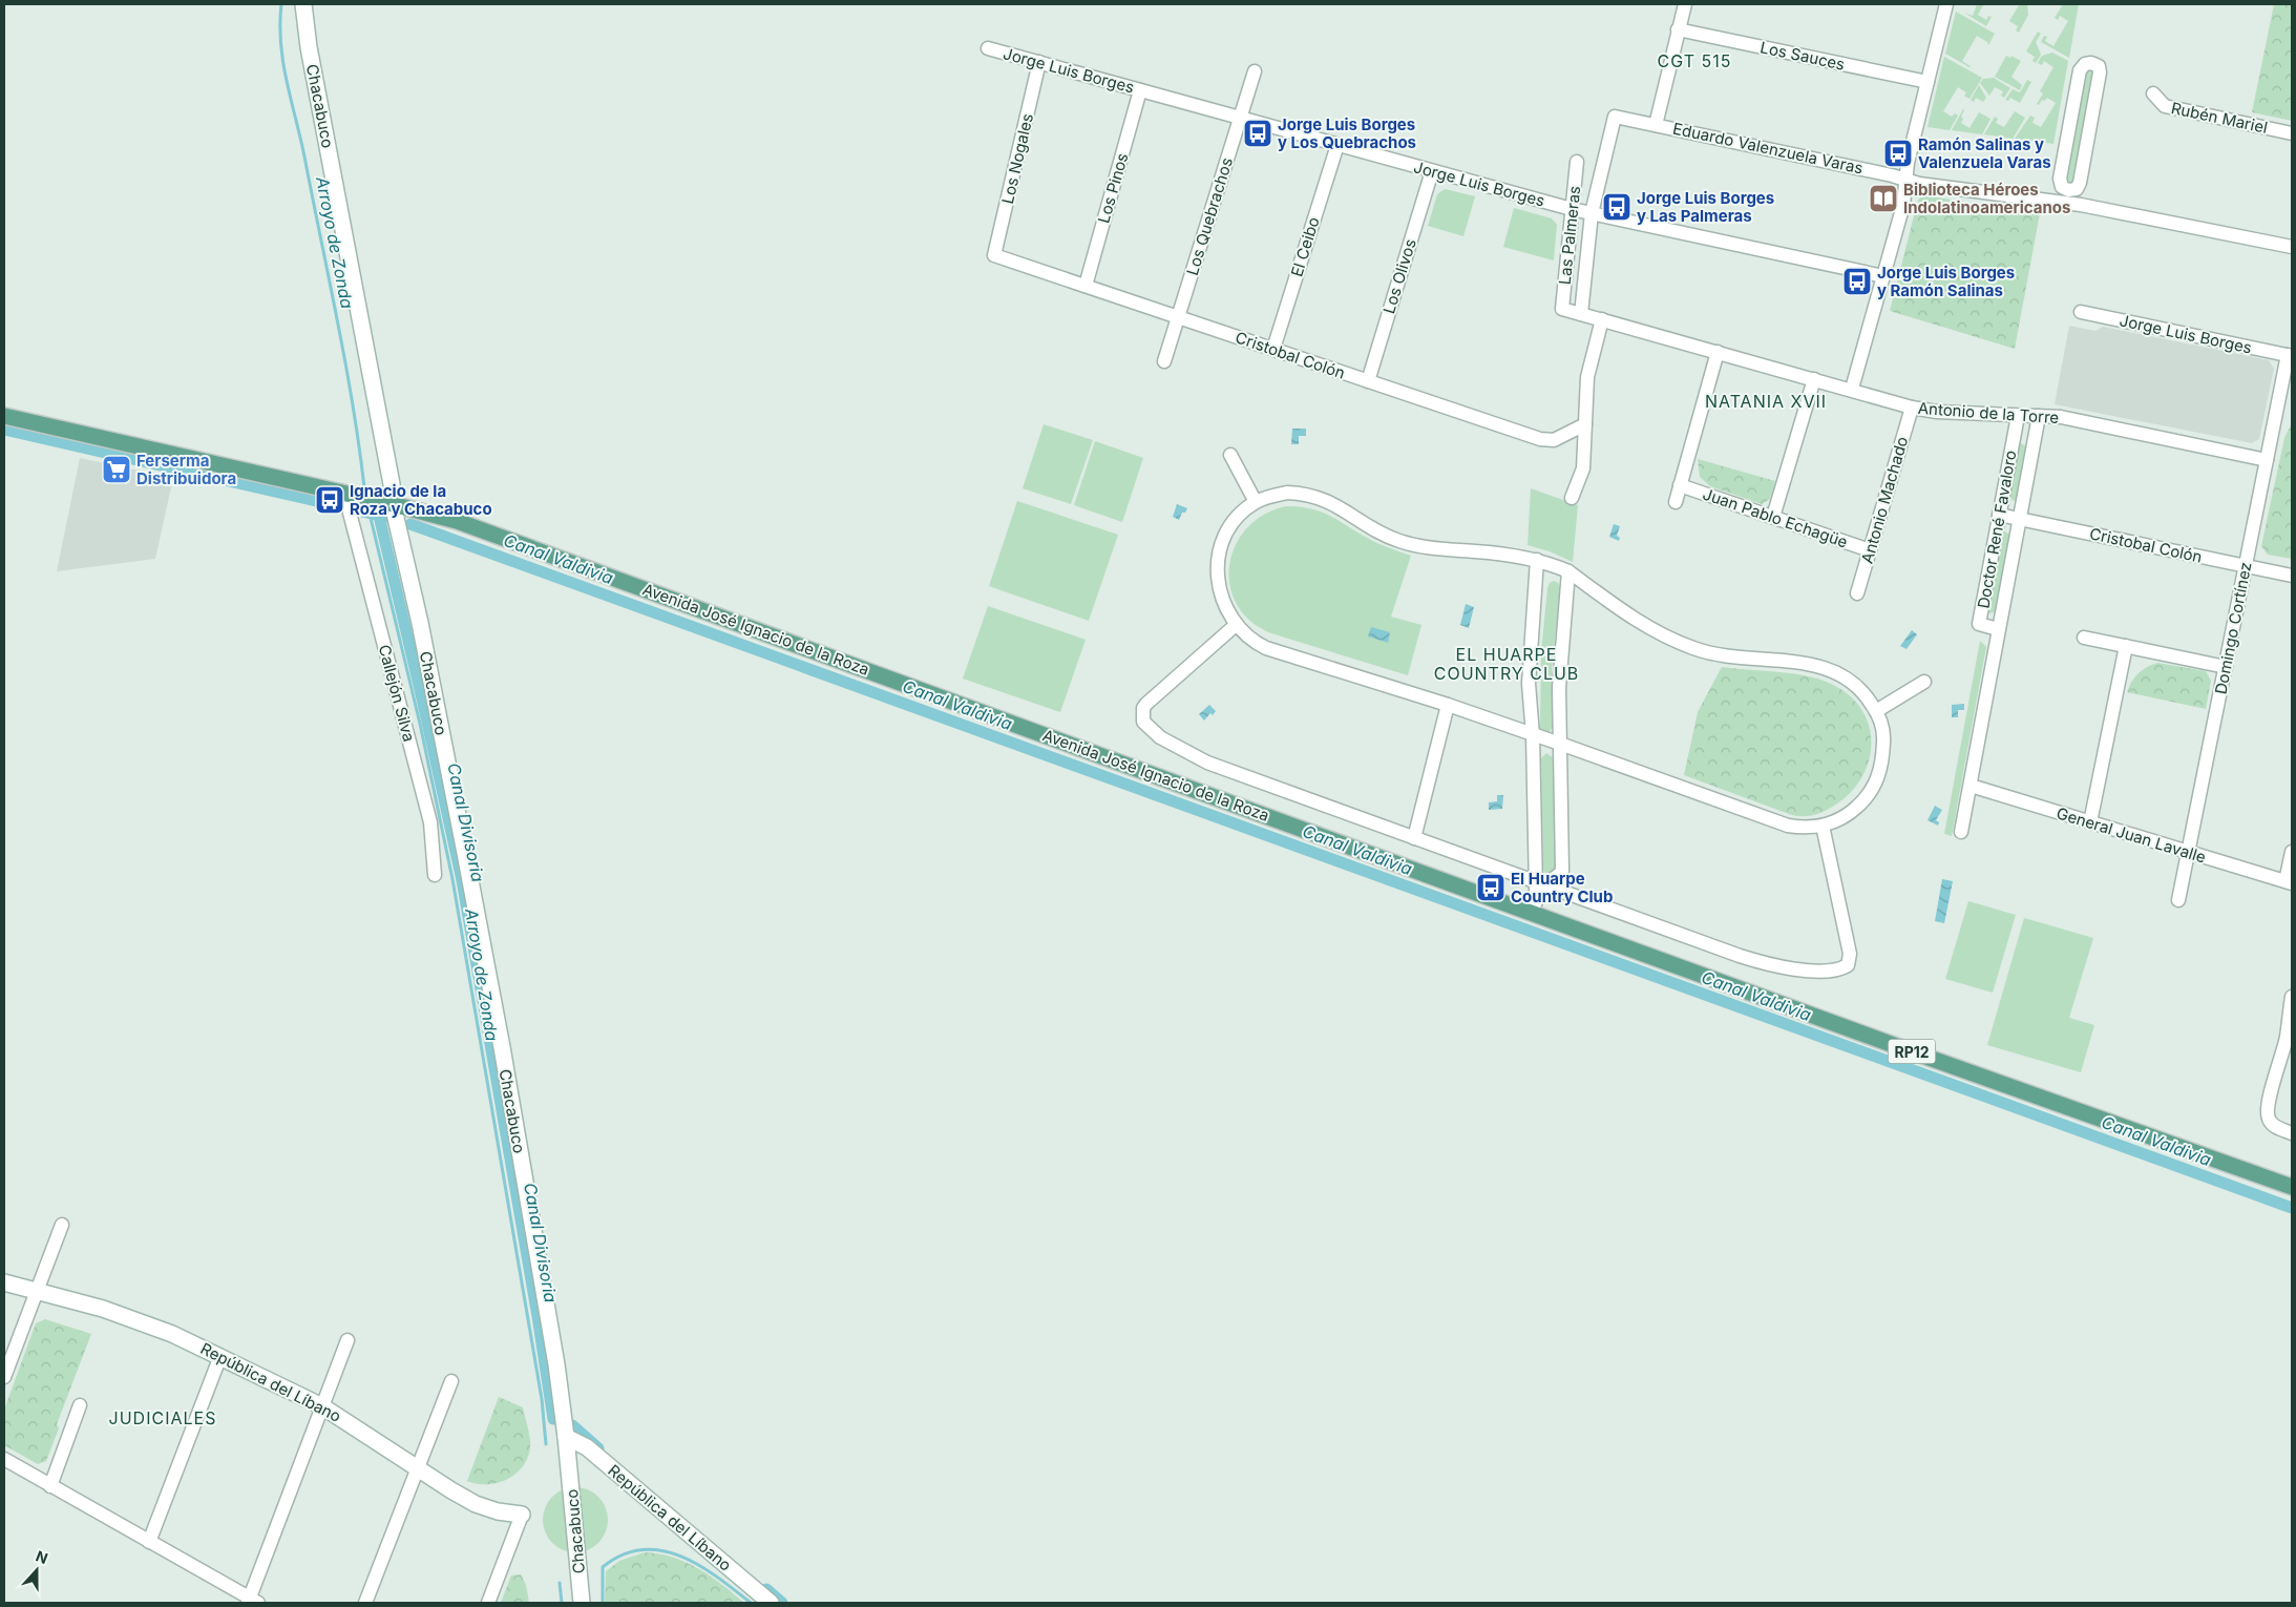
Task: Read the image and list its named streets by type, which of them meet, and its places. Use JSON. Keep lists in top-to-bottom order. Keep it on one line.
{"streets":{"main road":["Avenida José Ignacio de la Roza","RP12"],"street":["Los Sauces","Jorge Luis Borges","Chacabuco","Rubén Mariel","Eduardo Valenzuela Varas","Los Nogales","Los Pinos","Los Quebrachos","Las Palmeras","El Ceibo","Los Olivos","Cristobal Colón","Antonio de la Torre","Antonio Machado","Juan Pablo Echagüe","Doctor René Favaloro","Domingo Cortínez","Callejón Silva","General Juan Lavalle","República del Líbano"]},"crossings":[["Jorge Luis Borges","Los Nogales"],["Jorge Luis Borges","Los Pinos"],["Jorge Luis Borges","Los Quebrachos"],["Jorge Luis Borges","Las Palmeras"],["Jorge Luis Borges","El Ceibo"],["Jorge Luis Borges","Los Olivos"],["Jorge Luis Borges","Domingo Cortínez"],["Chacabuco","Avenida José Ignacio de la Roza"],["Chacabuco","República del Líbano"],["Eduardo Valenzuela Varas","Las Palmeras"],["Los Nogales","Cristobal Colón"],["Los Pinos","Cristobal Colón"],["Los Quebrachos","Cristobal Colón"],["Las Palmeras","Antonio de la Torre"],["El Ceibo","Cristobal Colón"],["Los Olivos","Cristobal Colón"],["Cristobal Colón","Doctor René Favaloro"],["Cristobal Colón","Domingo Cortínez"],["Antonio de la Torre","Antonio Machado"],["Antonio de la Torre","Doctor René Favaloro"],["Antonio de la Torre","Domingo Cortínez"],["Antonio Machado","Juan Pablo Echagüe"],["Doctor René Favaloro","General Juan Lavalle"],["Domingo Cortínez","General Juan Lavalle"],["Avenida José Ignacio de la Roza","Callejón Silva"]],"districts":["CGT 515","NATANIA XVII","EL HUARPE COUNTRY CLUB","JUDICIALES"],"water":["Arroyo de Zonda","Canal Valdivia","Canal Divisoria"],"places":{"bus stop":["Jorge Luis Borges y Los Quebrachos","Ramón Salinas y Valenzuela Varas","Jorge Luis Borges y Las Palmeras","Jorge Luis Borges y Ramón Salinas","Ignacio de la Roza y Chacabuco","El Huarpe Country Club"],"library":["Biblioteca Héroes Indolatinoamericanos"],"supermarket":["Ferserma Distribuidora"]},"north":"top"}
